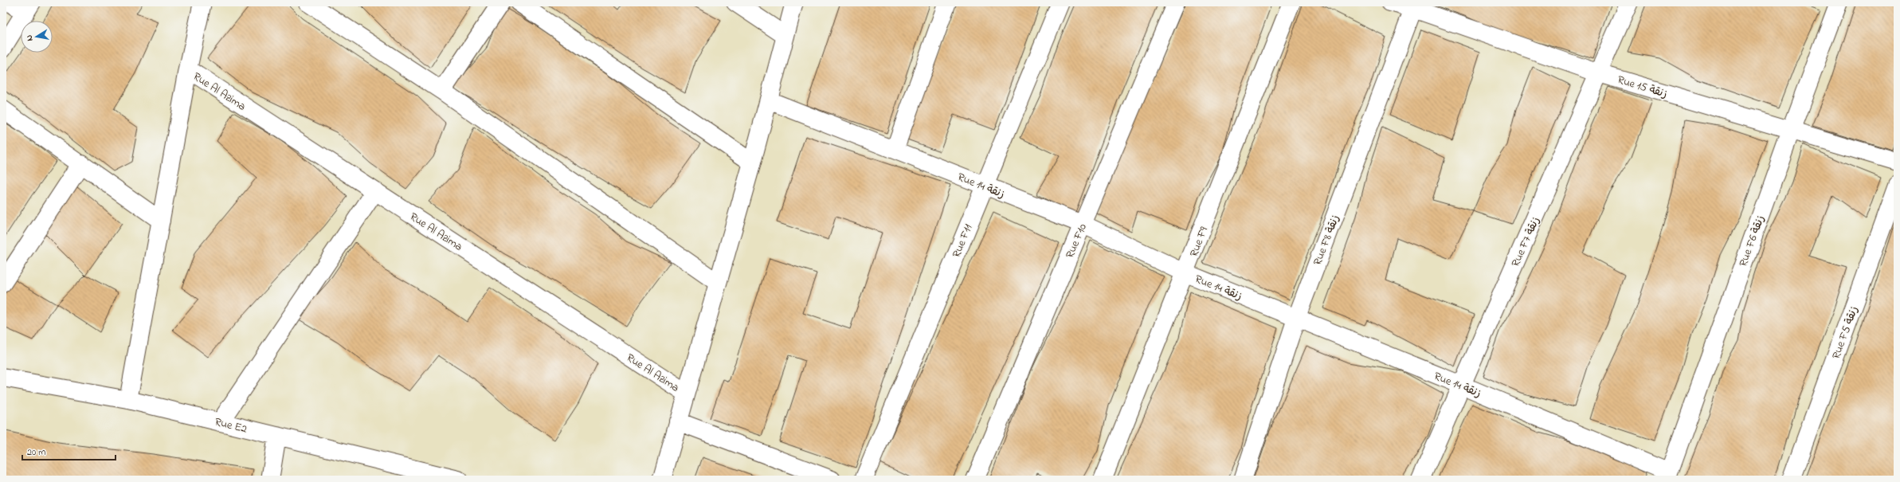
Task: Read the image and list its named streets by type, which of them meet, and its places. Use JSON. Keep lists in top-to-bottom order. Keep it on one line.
{"streets":{"street":["Rue 15 زنقة","Rue Al Azima","Rue 14 زنقة","Rue F8 زنقة","Rue F11","Rue F10","Rue F6 زنقة","Rue F9","Rue F7 زنقة","Rue F5 زنقة","Rue E2"]},"crossings":[["Rue 15 زنقة","Rue F8 زنقة"],["Rue 15 زنقة","Rue F6 زنقة"],["Rue 15 زنقة","Rue F7 زنقة"],["Rue 14 زنقة","Rue F8 زنقة"],["Rue 14 زنقة","Rue F11"],["Rue 14 زنقة","Rue F10"],["Rue 14 زنقة","Rue F6 زنقة"],["Rue 14 زنقة","Rue F9"],["Rue 14 زنقة","Rue F7 زنقة"]],"scale_bar":"20 m","north":"left"}
